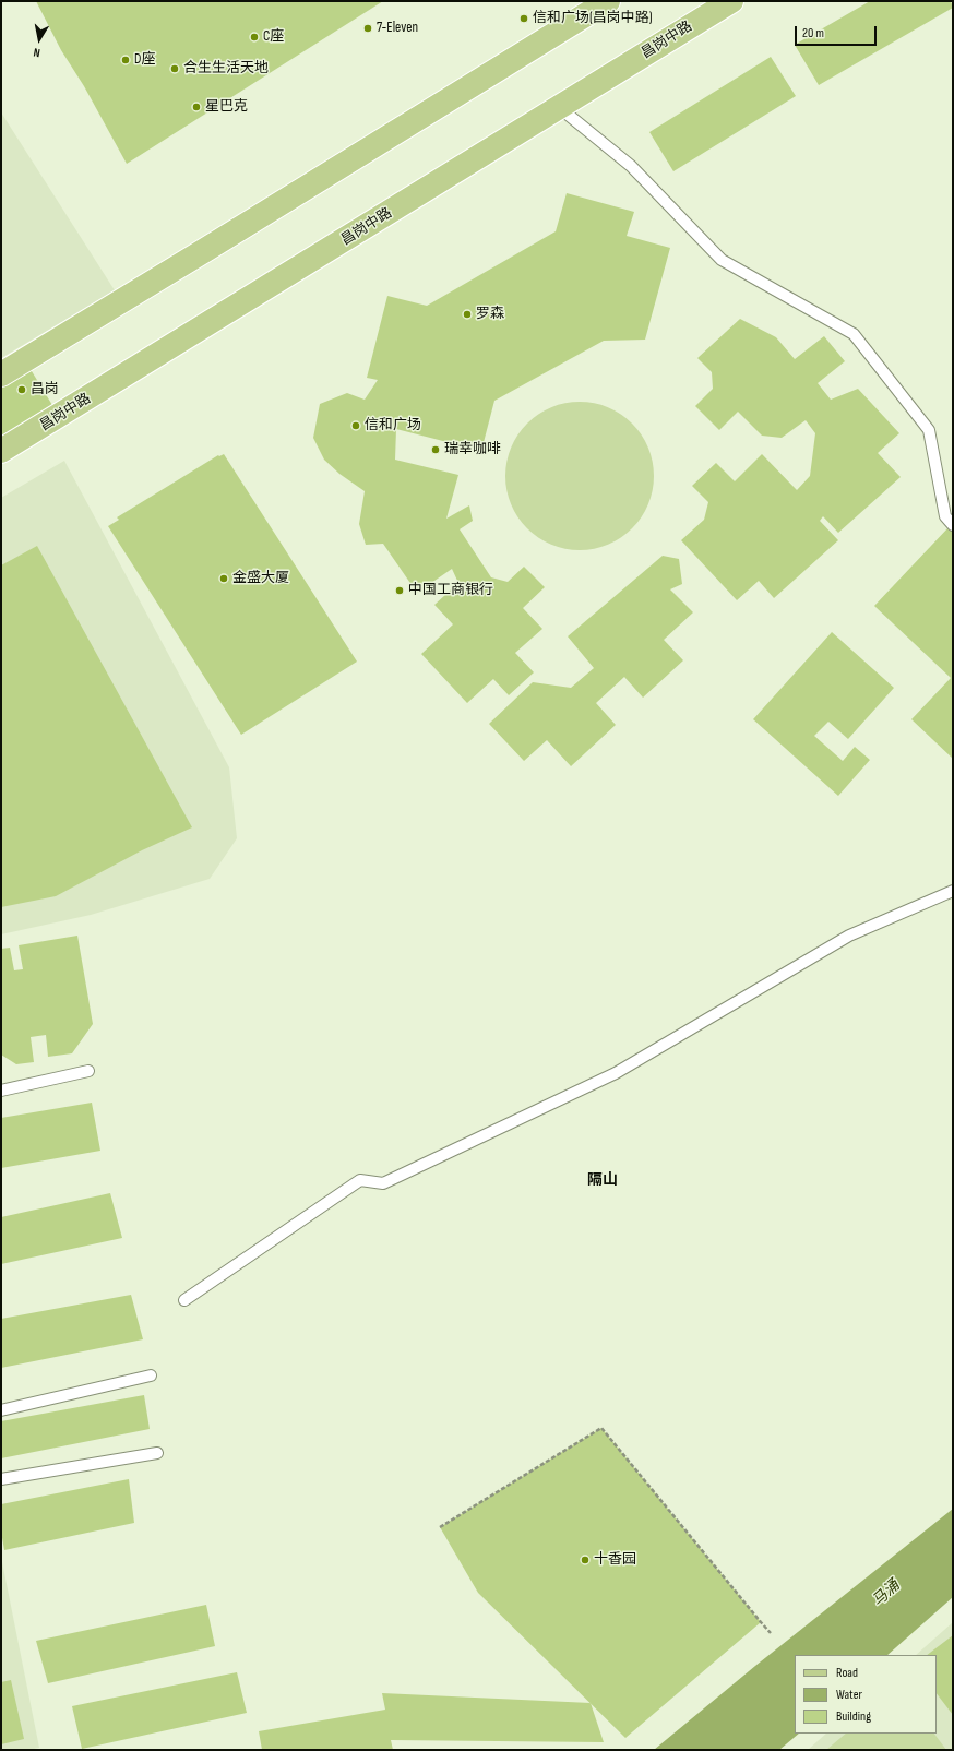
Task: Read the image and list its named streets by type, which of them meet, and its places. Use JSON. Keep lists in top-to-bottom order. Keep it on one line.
{"streets":{"main road":["昌岗中路"]},"districts":["隔山"],"water":["马涌"],"places":["信和广场(昌岗中路)","7-Eleven","C座","D座","合生生活天地","星巴克","罗森","昌岗","信和广场","瑞幸咖啡","金盛大厦","中国工商银行","十香园"],"legend":["Road","Water","Building"],"scale_bar":"20 m","north":"bottom"}
